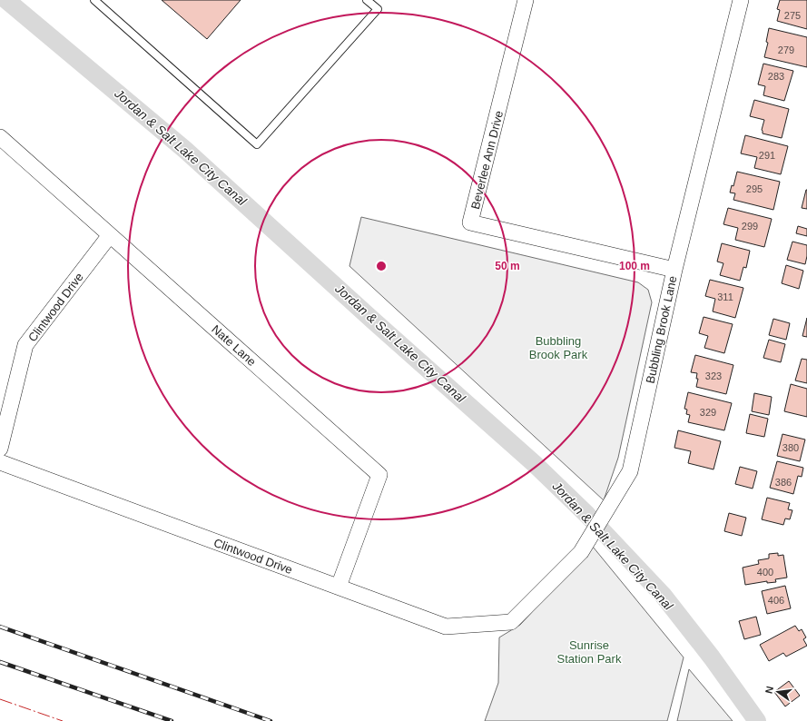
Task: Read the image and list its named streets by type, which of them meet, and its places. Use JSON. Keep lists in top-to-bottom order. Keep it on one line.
{"streets":{"street":["Beverlee Ann Drive","Clintwood Drive","Bubbling Brook Lane","Nate Lane"]},"crossings":[["Beverlee Ann Drive","Bubbling Brook Lane"],["Clintwood Drive","Bubbling Brook Lane"],["Clintwood Drive","Nate Lane"]],"water":["Jordan & Salt Lake City Canal"],"parks":["Bubbling Brook Park","Sunrise Station Park"],"house_numbers":["275","279","283","291","295","299","311","323","329","380","386","400","406"],"north":"left","rings":["50 m","100 m"]}
